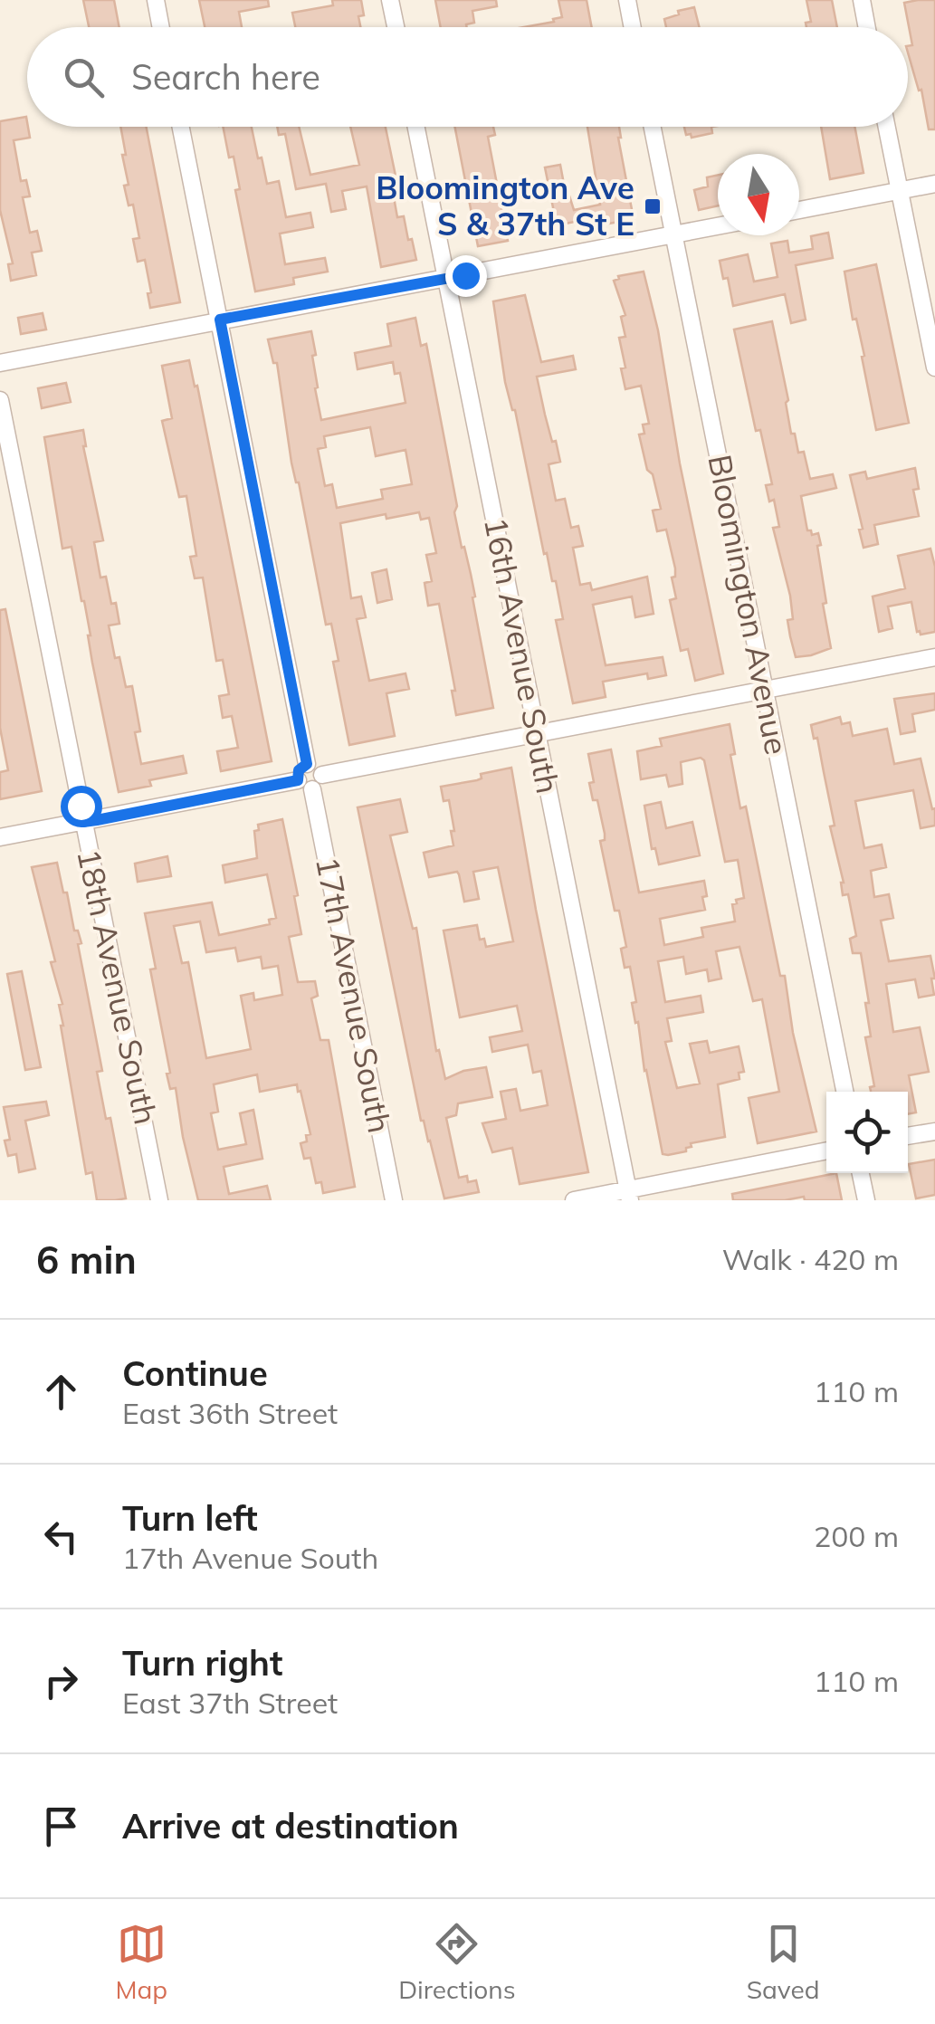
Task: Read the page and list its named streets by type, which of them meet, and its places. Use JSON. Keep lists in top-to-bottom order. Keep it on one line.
{"streets":{"street":["Bloomington Avenue","16th Avenue South","18th Avenue South","17th Avenue South"]},"places":{"transit":["Bloomington Ave S & 37th St E"]},"north":"bottom","page":{"search":"Search here","heading":["6 min","Walk · 420 m"],"list":[["Continue","East 36th Street","110 m"],["Turn left","17th Avenue South","200 m"],["Turn right","East 37th Street","110 m"],"Arrive at destination"],"nav":["Map","Directions","Saved"]}}
